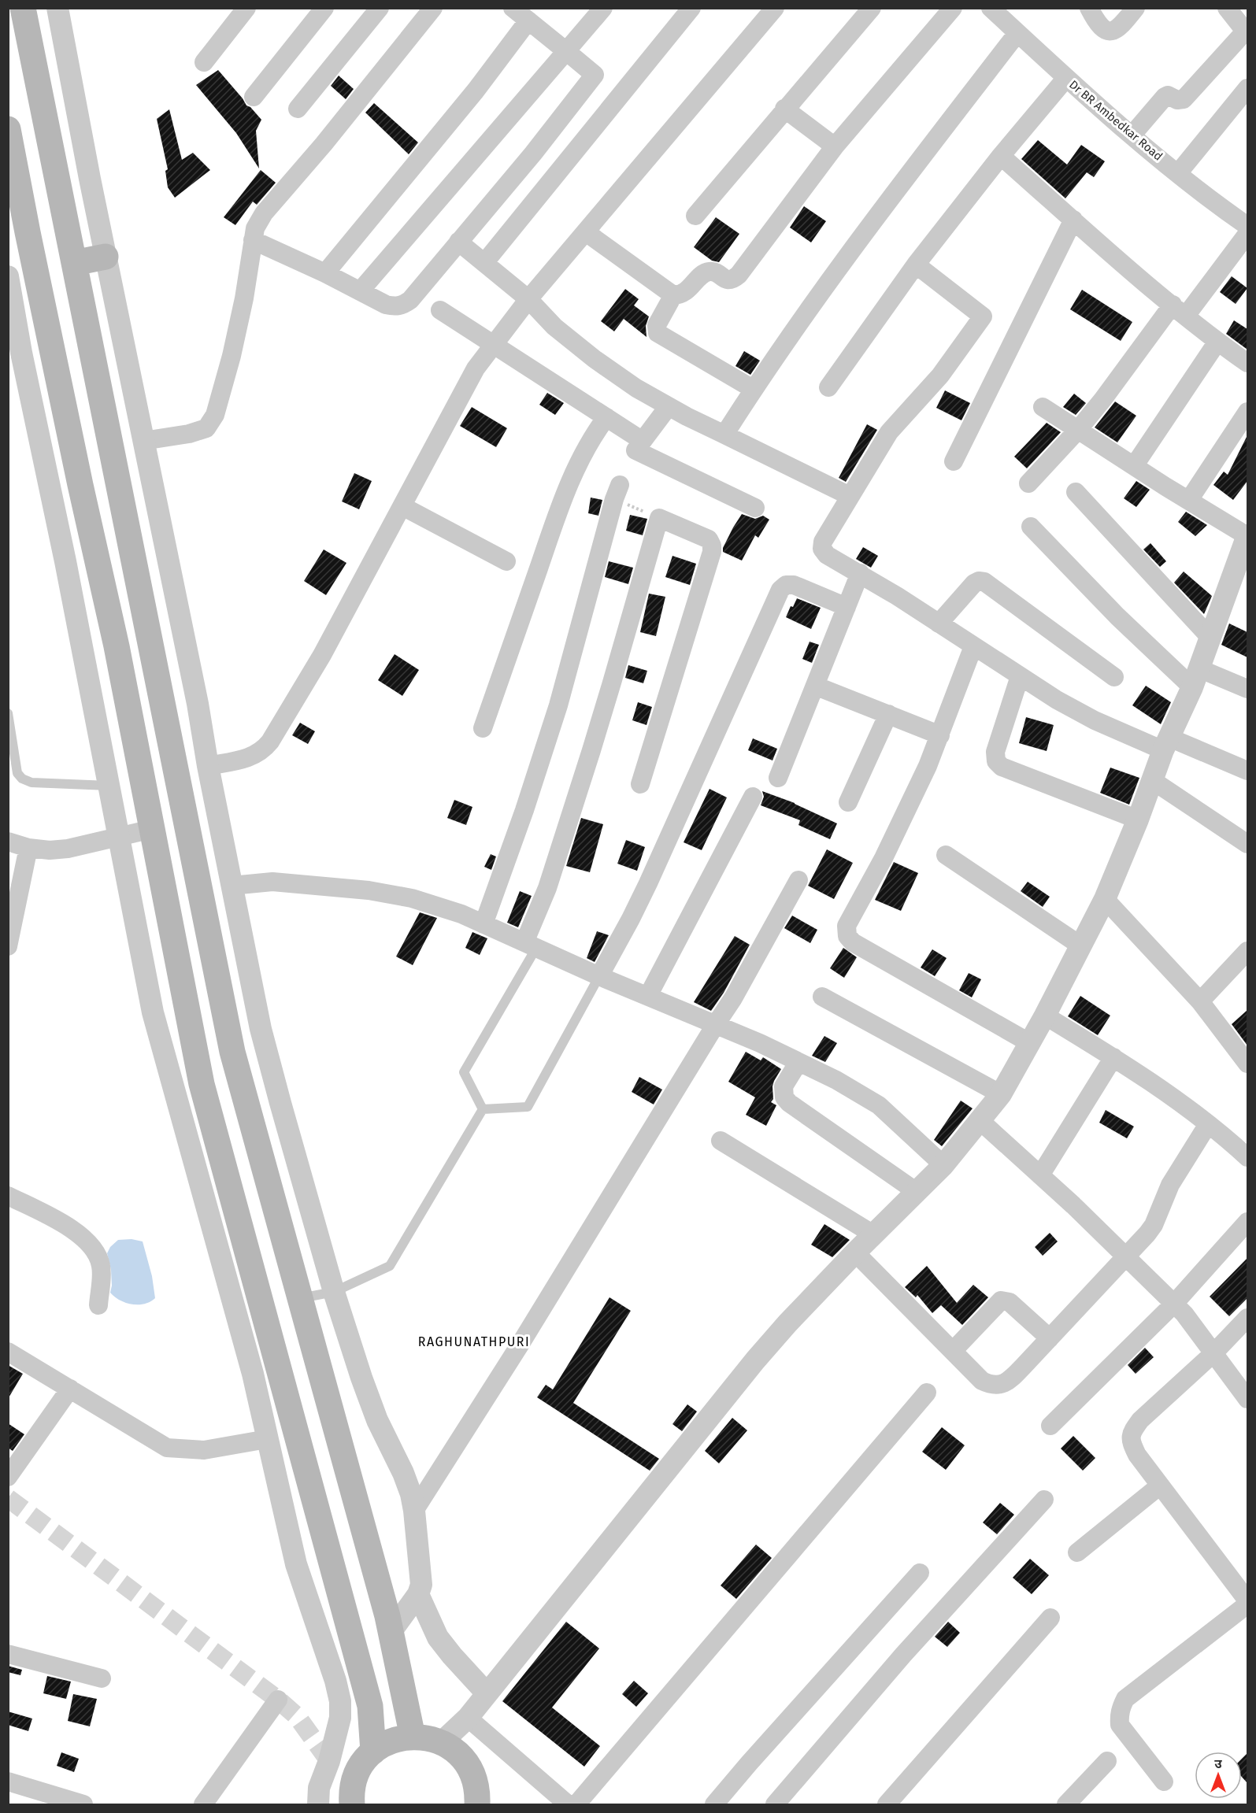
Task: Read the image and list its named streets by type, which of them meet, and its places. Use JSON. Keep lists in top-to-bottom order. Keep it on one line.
{"streets":{"street":["Dr BR Ambedkar Road"]},"districts":["RAGHUNATHPURI"],"north":"top"}
